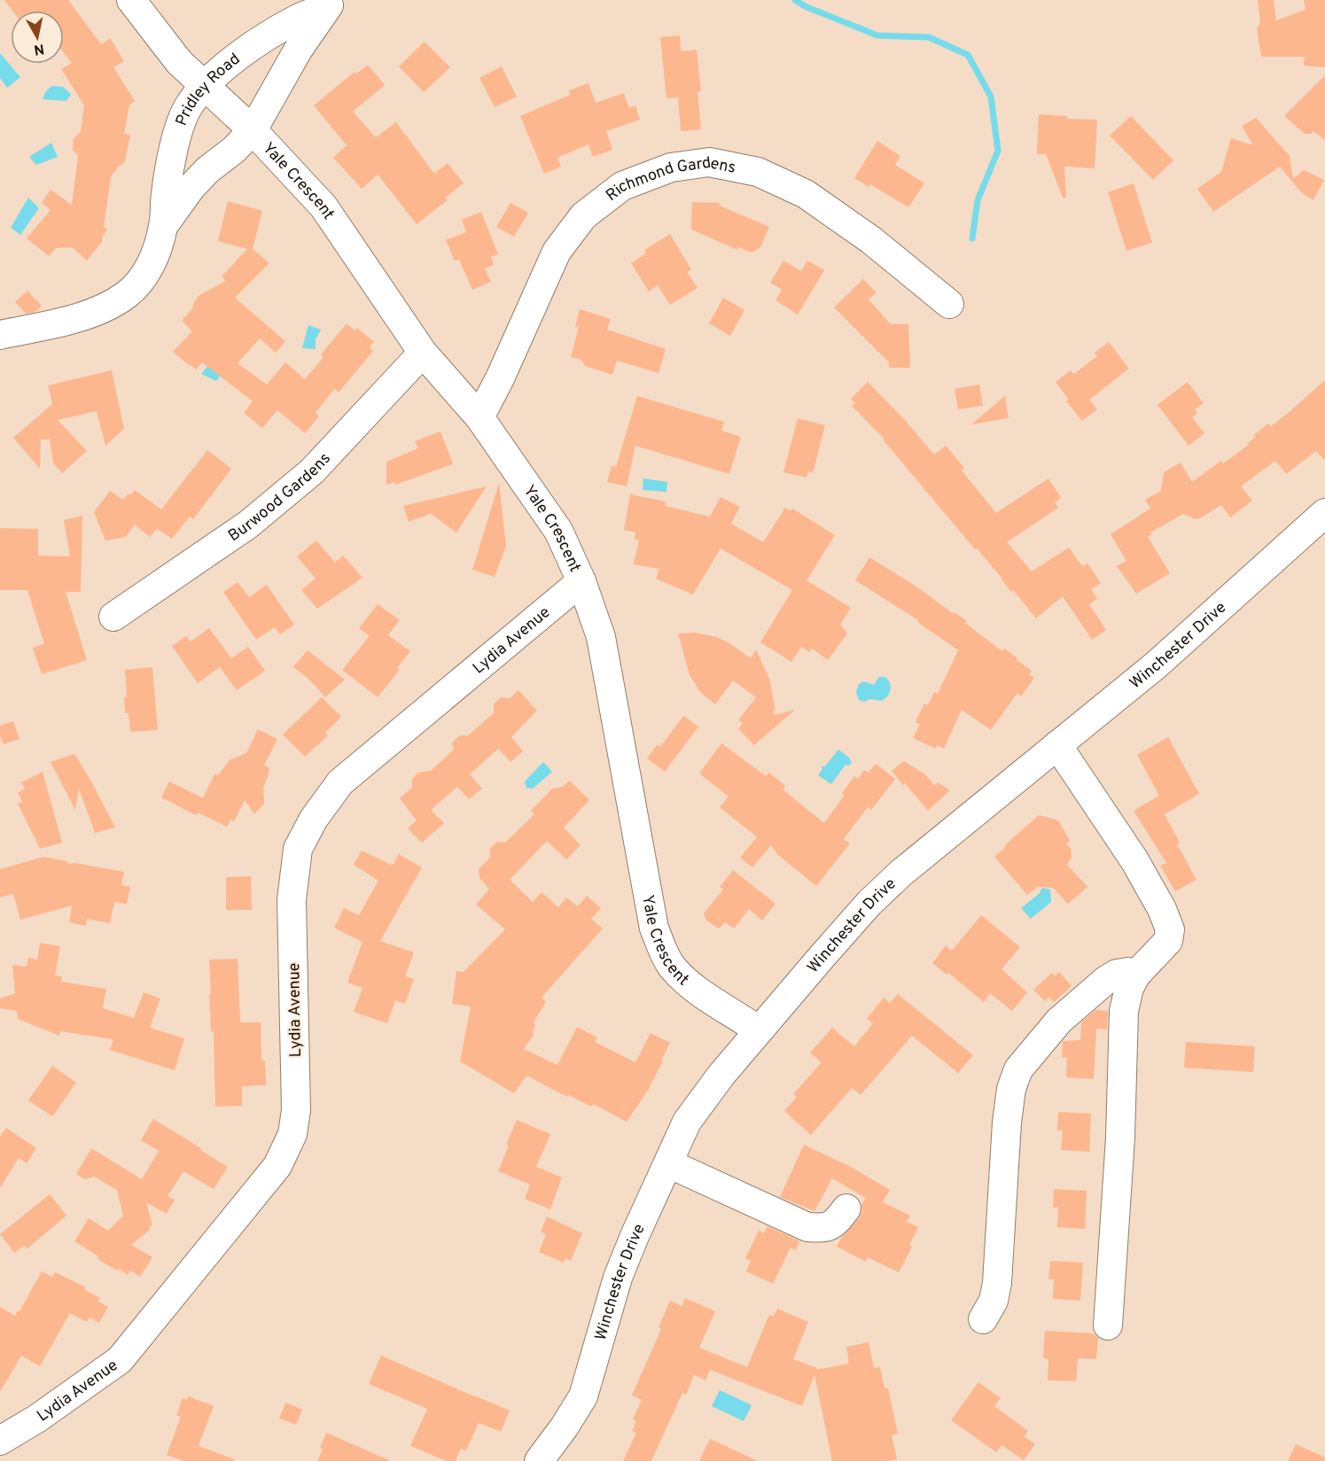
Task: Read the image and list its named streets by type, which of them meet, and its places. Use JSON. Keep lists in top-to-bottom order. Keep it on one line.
{"streets":{"street":["Pridley Road","Yale Crescent","Richmond Gardens","Burwood Gardens","Lydia Avenue","Winchester Drive"]},"crossings":[["Pridley Road","Yale Crescent"],["Yale Crescent","Richmond Gardens"],["Yale Crescent","Burwood Gardens"],["Yale Crescent","Lydia Avenue"],["Yale Crescent","Winchester Drive"]],"north":"bottom"}
